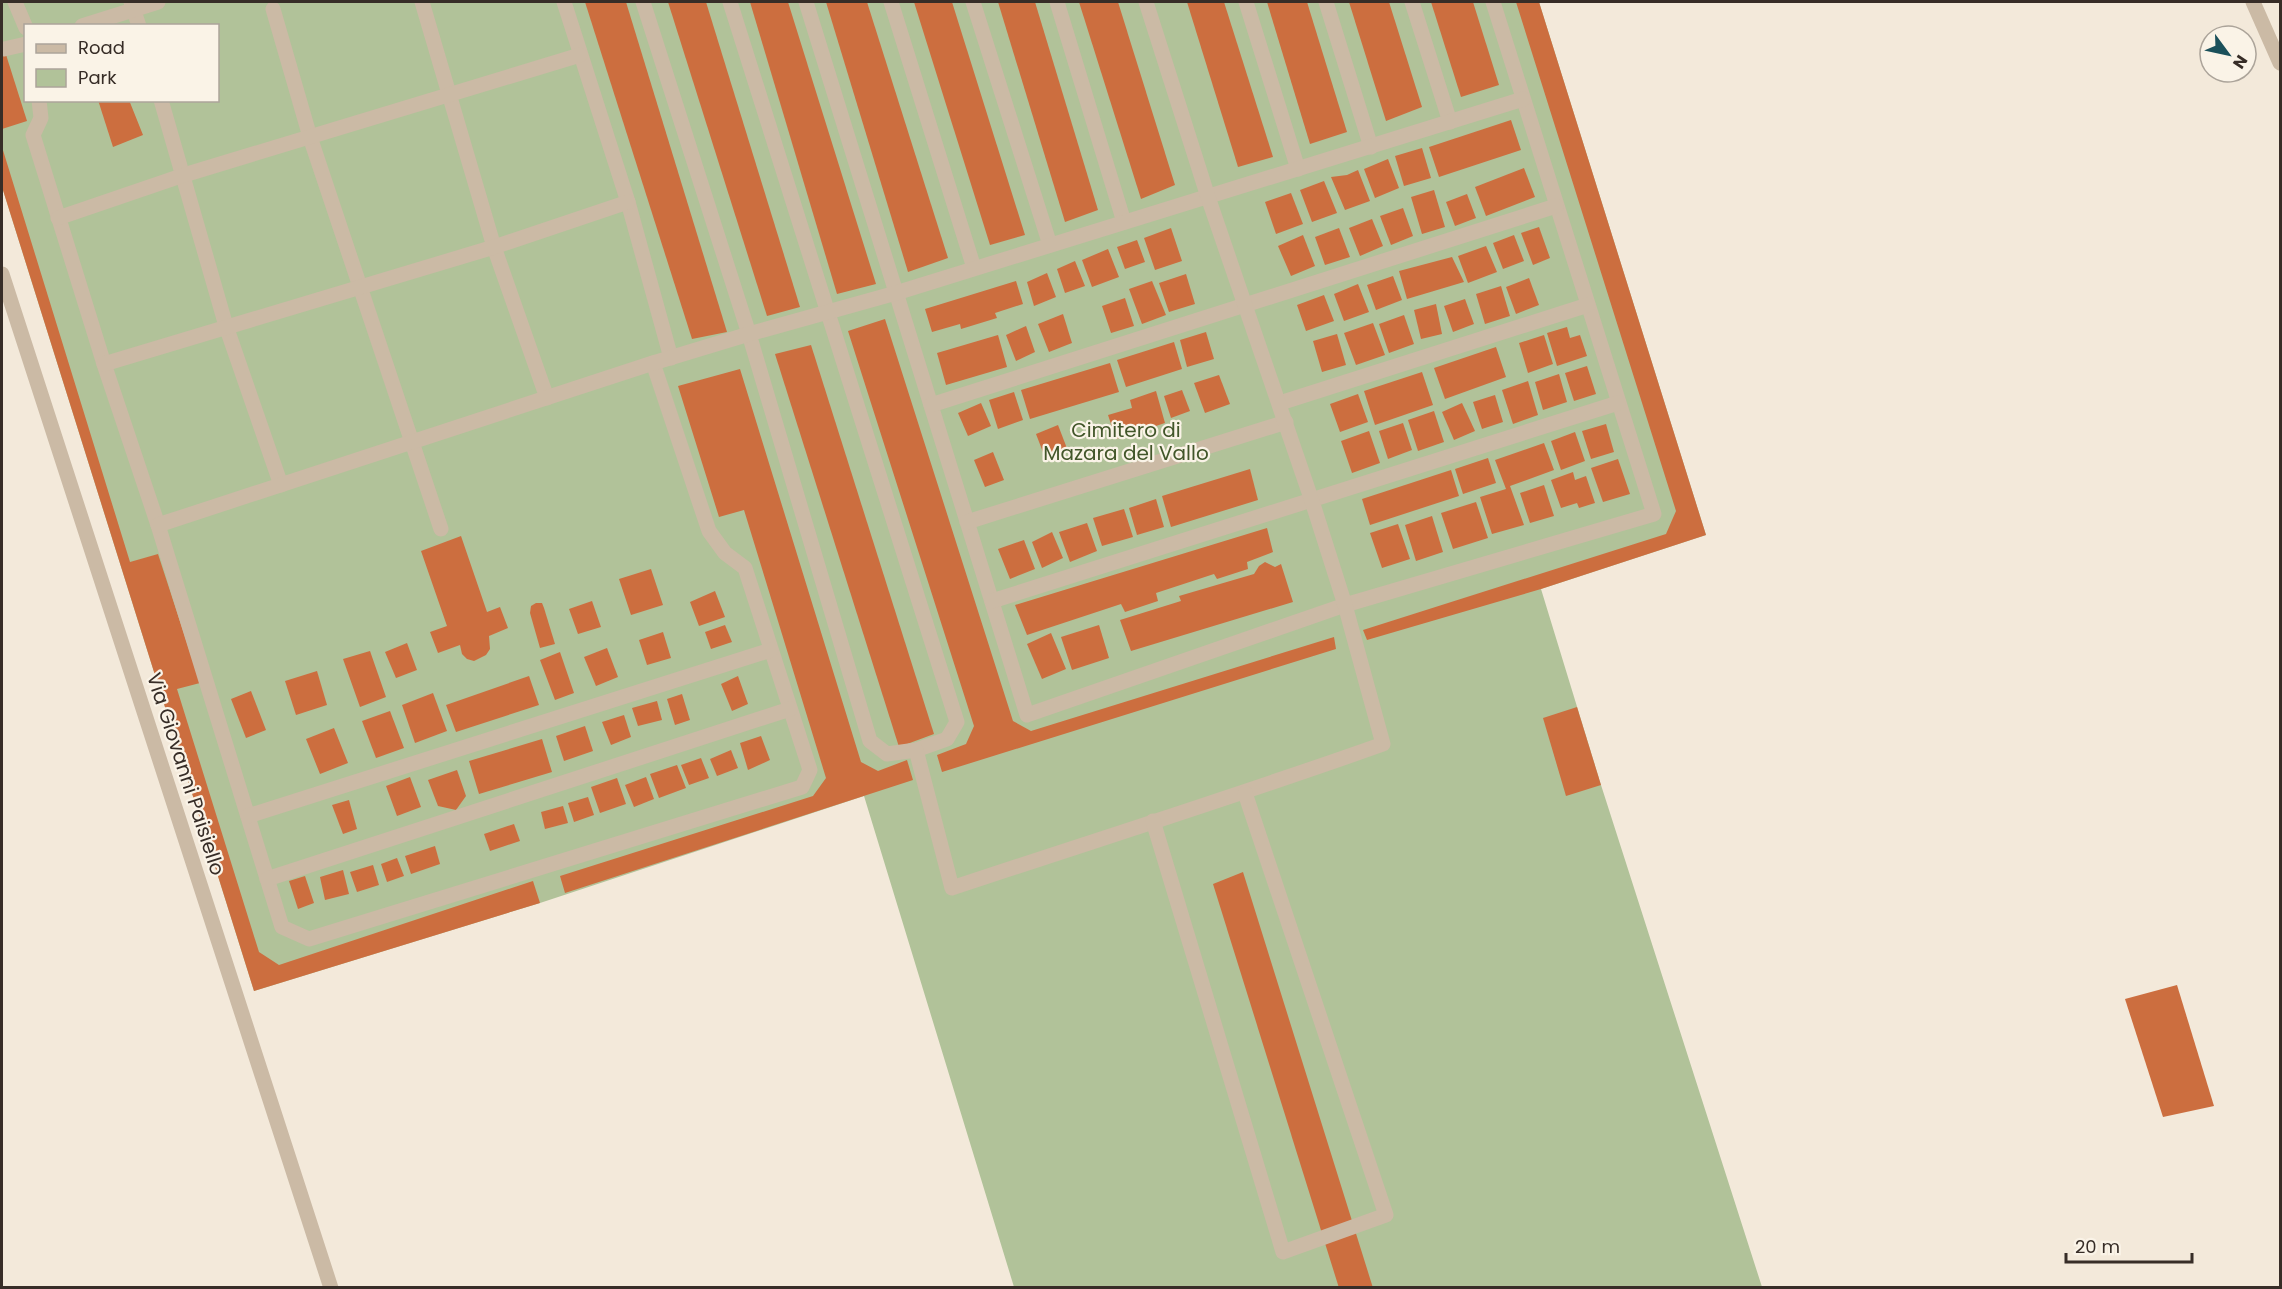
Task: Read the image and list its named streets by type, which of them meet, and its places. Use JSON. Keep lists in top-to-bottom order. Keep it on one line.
{"streets":{"street":["Via Giovanni Paisiello"]},"parks":["Cimitero di Mazara del Vallo"],"legend":["Road","Park"],"scale_bar":"20 m","north":"bottom right"}
